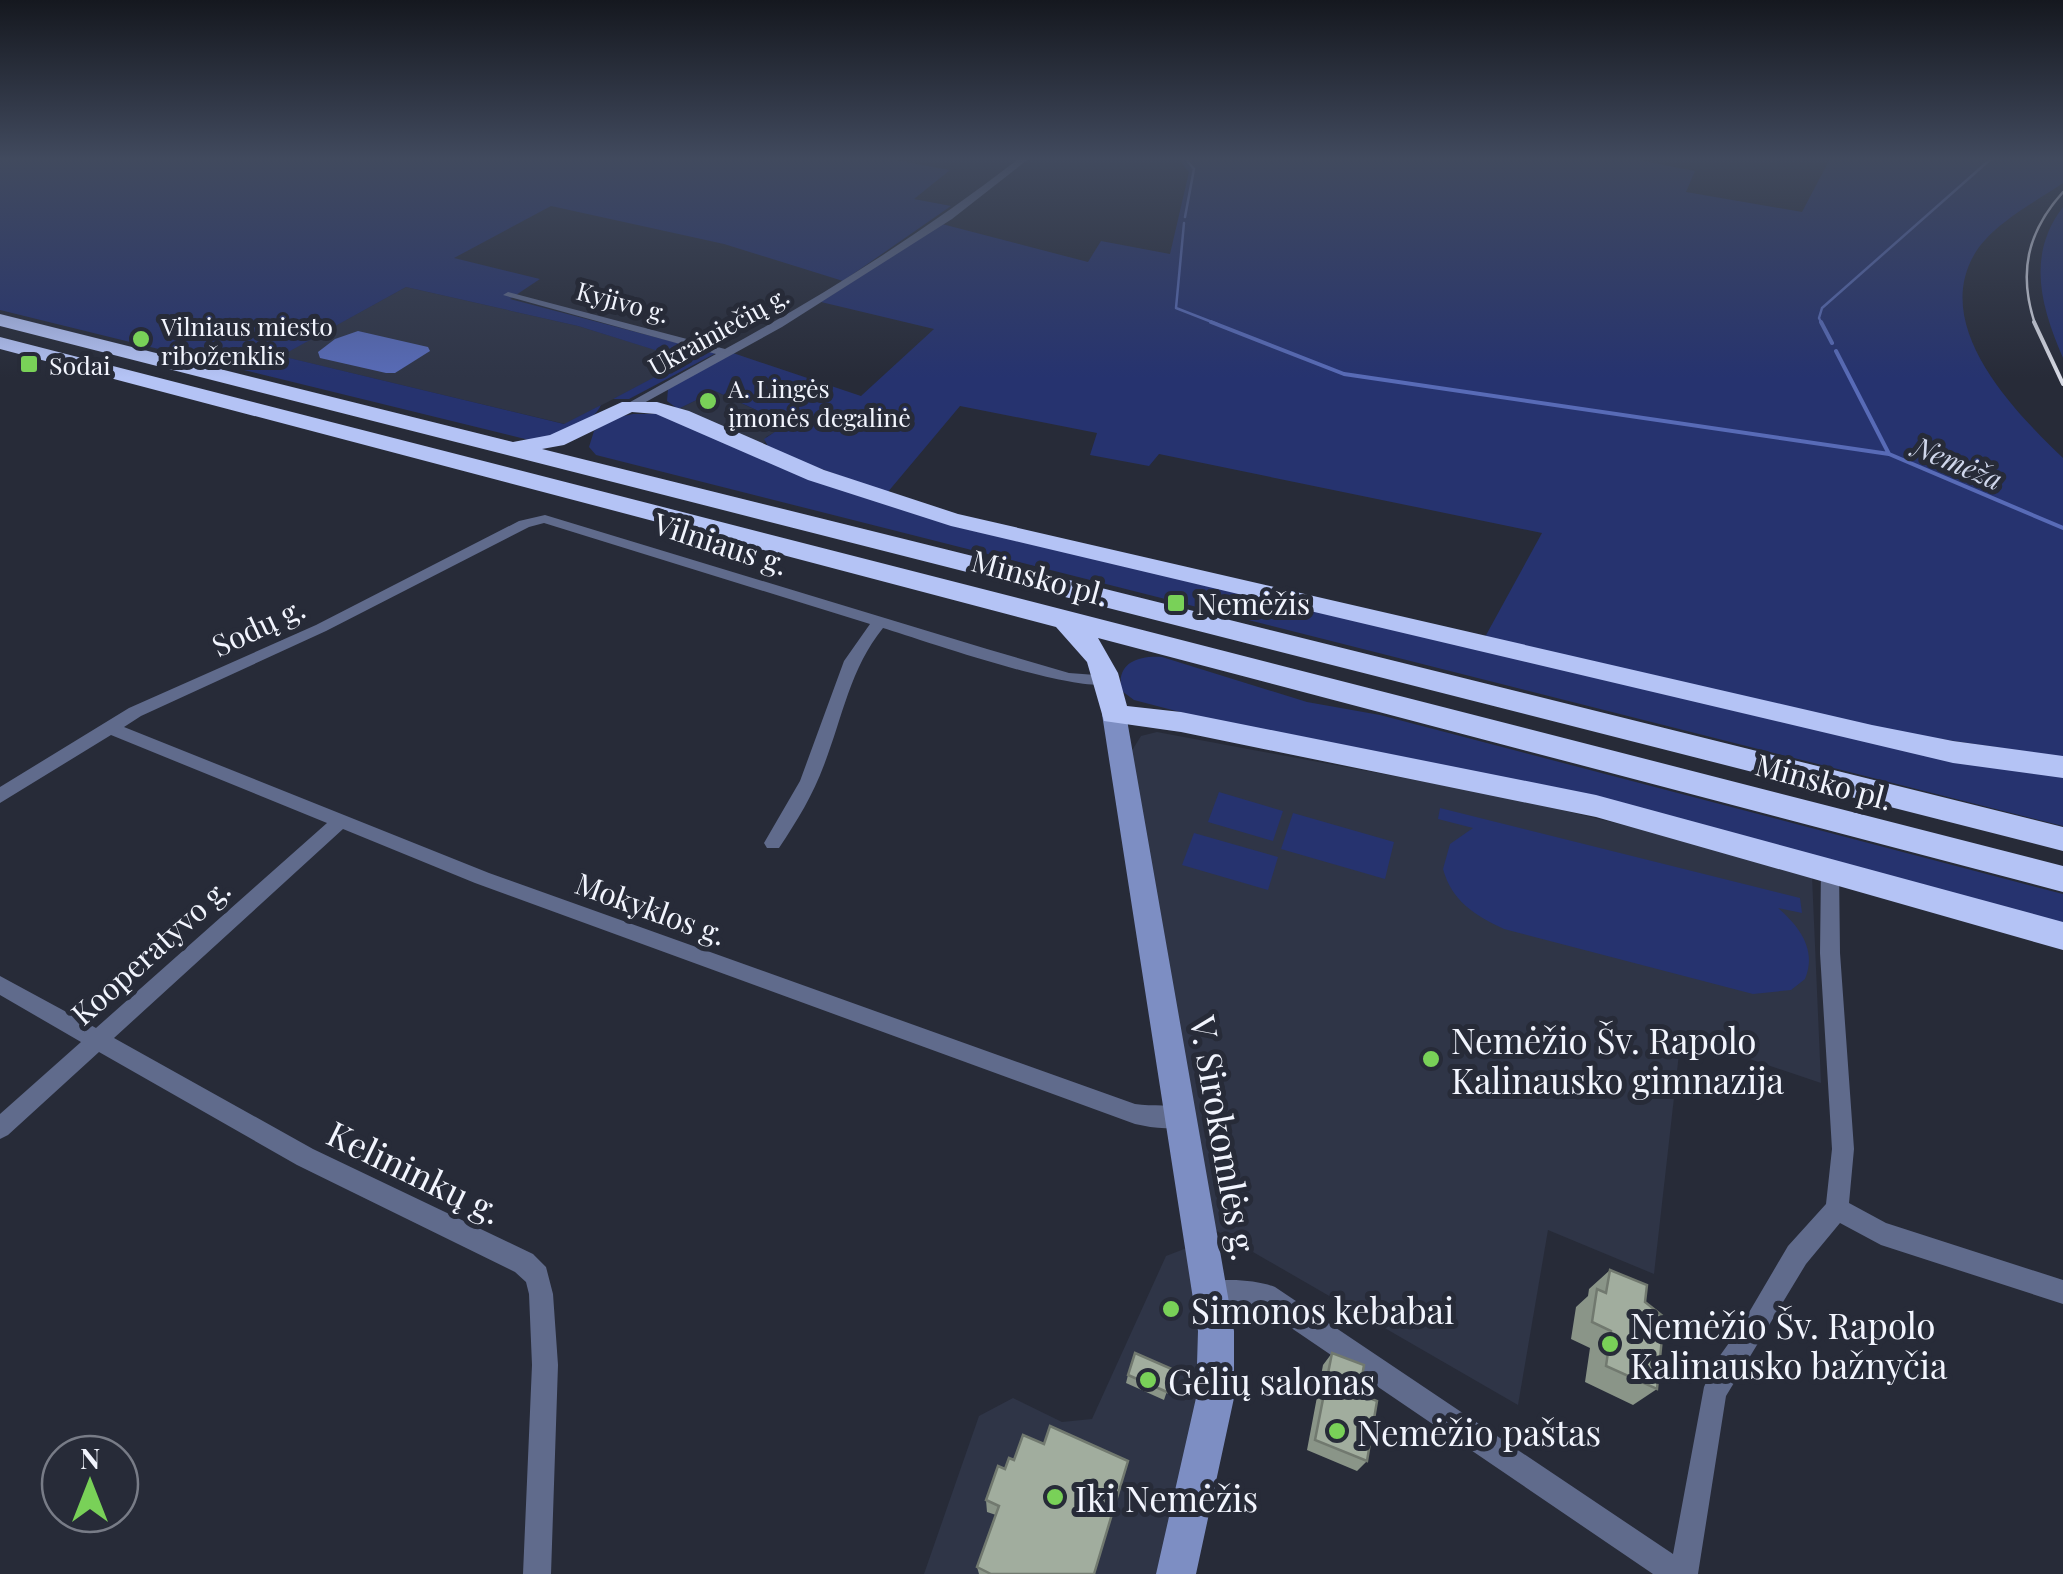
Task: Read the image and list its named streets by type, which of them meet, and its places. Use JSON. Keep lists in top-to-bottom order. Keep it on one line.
{"streets":{"highway":["Minsko pl."],"main road":["V. Sirokomlės g."],"street":["Kyjivo g.","Ukrainiečių g.","Vilniaus g.","Sodų g.","Mokyklos g.","Kooperatyvo g.","Kelininkų g."]},"crossings":[["Kyjivo g.","Ukrainiečių g."],["Vilniaus g.","Sodų g."],["Sodų g.","Mokyklos g."],["Mokyklos g.","Kooperatyvo g."],["Mokyklos g.","V. Sirokomlės g."],["Kooperatyvo g.","Kelininkų g."]],"water":["Nemėža"],"places":{"other":["Vilniaus miesto riboženklis","A. Lingės įmonės degalinė","Nemėžio Šv. Rapolo Kalinausko gimnazija","Simonos kebabai","Nemėžio Šv. Rapolo Kalinausko bažnyčia","Gėlių salonas","Nemėžio paštas","Iki Nemėžis"],"transit":["Sodai","Nemėžis"]},"north":"top"}
